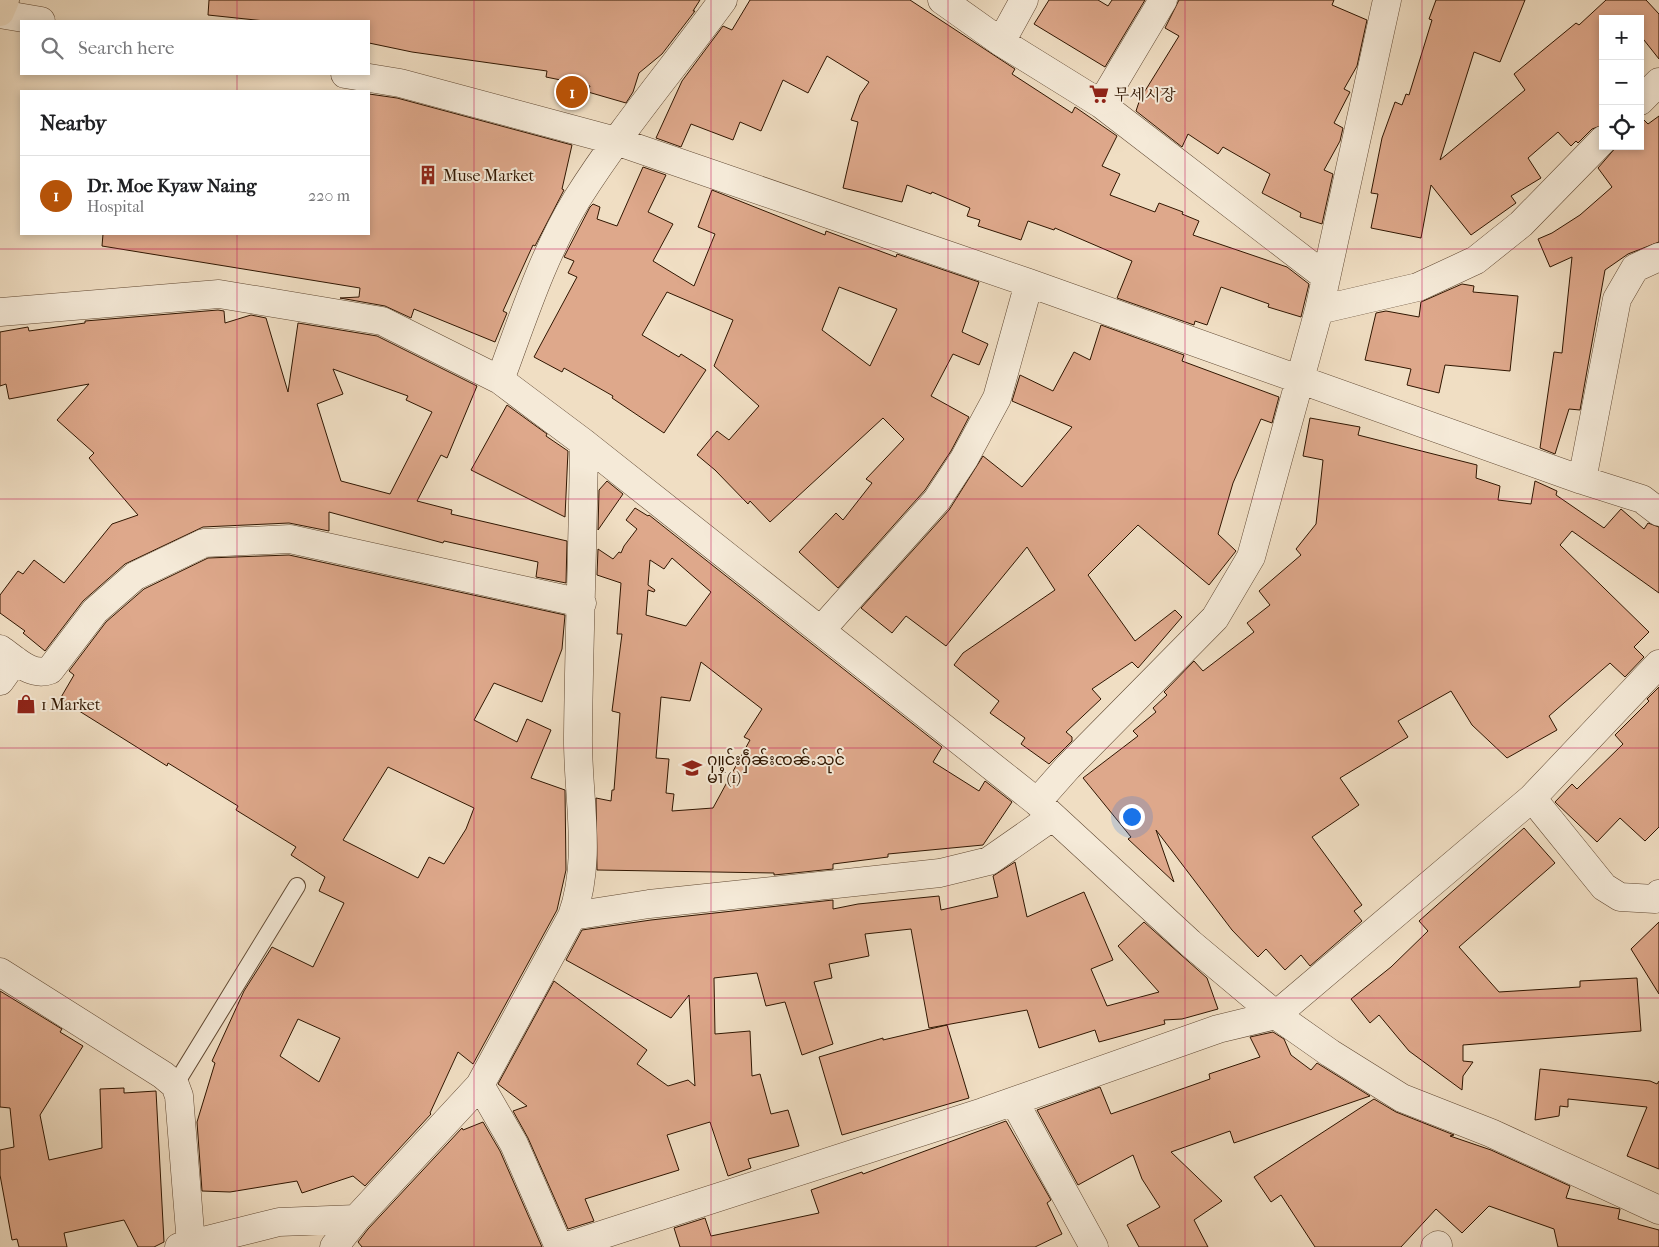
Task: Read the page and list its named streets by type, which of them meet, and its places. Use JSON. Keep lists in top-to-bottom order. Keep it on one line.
{"places":{"supermarket":["무세시장"],"building":["Muse Market"],"shop":["1 Market"],"school or university":["ႁူင်းႁဵၼ်းၸၼ်ႉသုင် မၢႆ (1)"]},"page":{"map_buttons":["+","−"],"search":"Search here","pins":"1","heading":"Nearby","list":[{"mark":"1","name":"Dr. Moe Kyaw Naing","note":"Hospital","value":"220 m"}]}}
